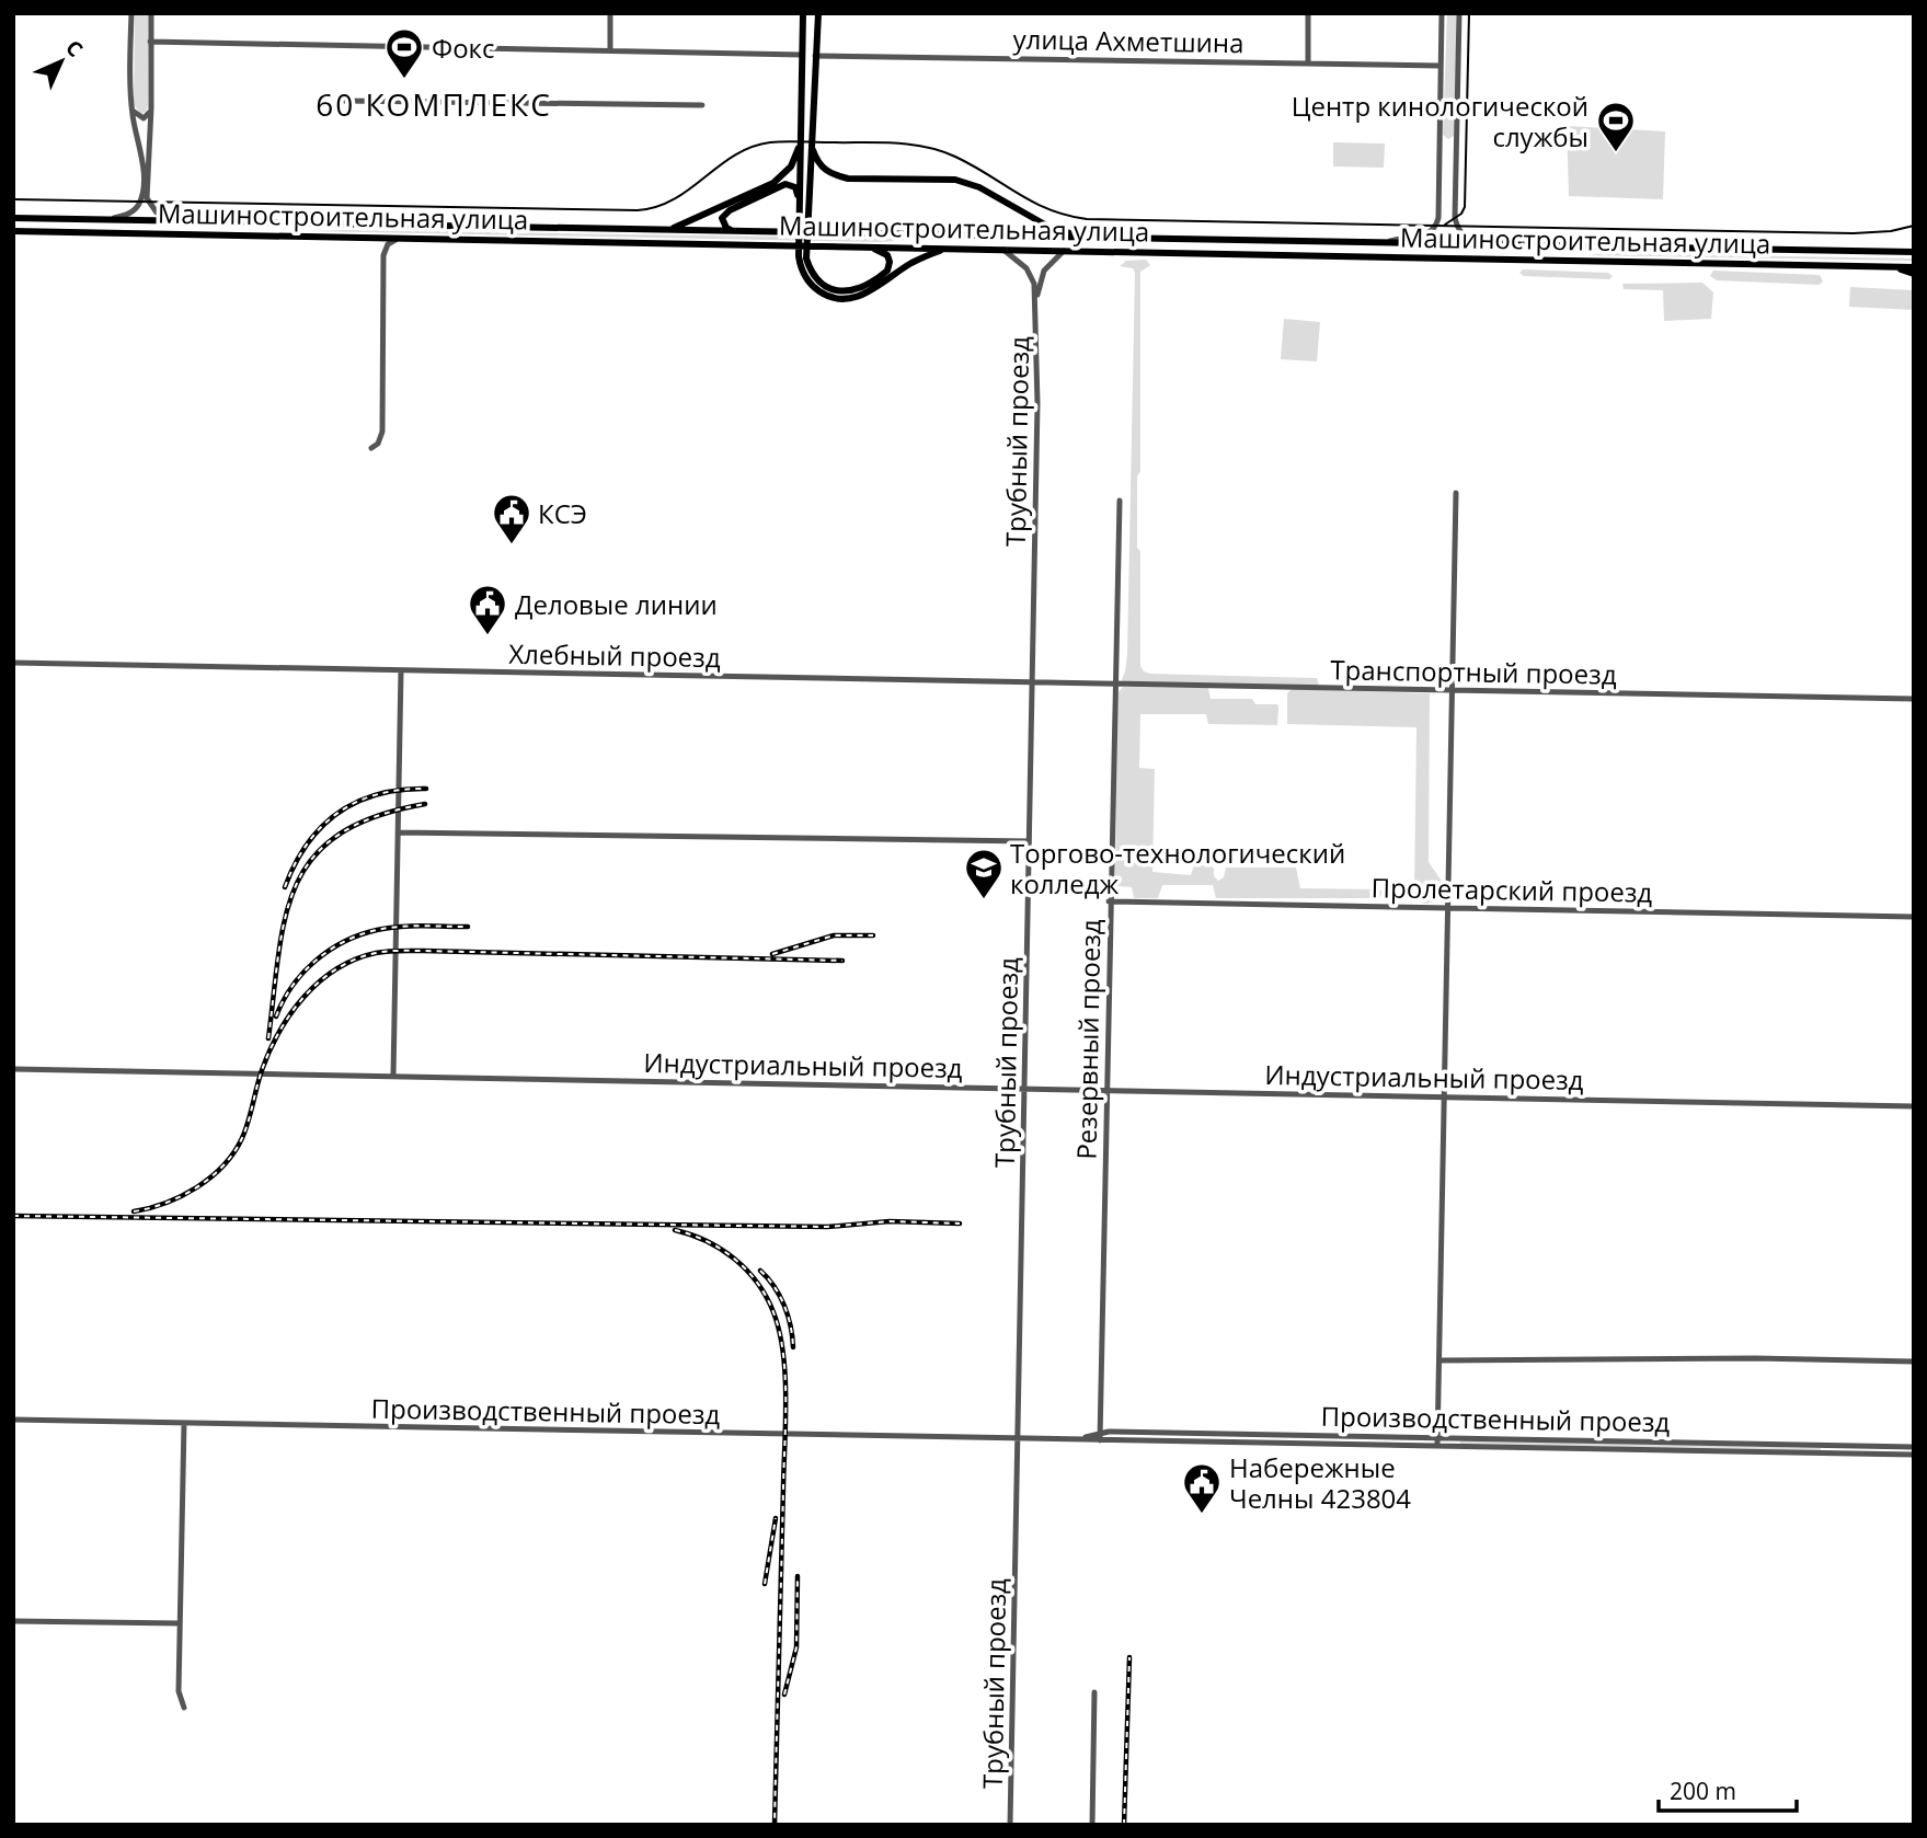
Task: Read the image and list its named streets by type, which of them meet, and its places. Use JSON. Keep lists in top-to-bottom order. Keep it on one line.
{"streets":{"main road":["Машиностроительная улица"],"street":["улица Ахметшина","Трубный проезд","Хлебный проезд","Транспортный проезд","Пролетарский проезд","Резервный проезд","Индустриальный проезд","Производственный проезд"]},"crossings":[["Трубный проезд","Хлебный проезд"],["Трубный проезд","Транспортный проезд"],["Трубный проезд","Индустриальный проезд"],["Трубный проезд","Производственный проезд"],["Хлебный проезд","Транспортный проезд"],["Транспортный проезд","Резервный проезд"],["Пролетарский проезд","Резервный проезд"],["Резервный проезд","Индустриальный проезд"],["Резервный проезд","Производственный проезд"]],"districts":["60 КОМПЛЕКС"],"places":{"sports":["Фокс","Центр кинологической службы"],"public building":["КСЭ","Деловые линии","Набережные Челны 423804"],"school or university":["Торгово-технологический колледж"]},"scale_bar":"200 m","north":"top right"}
